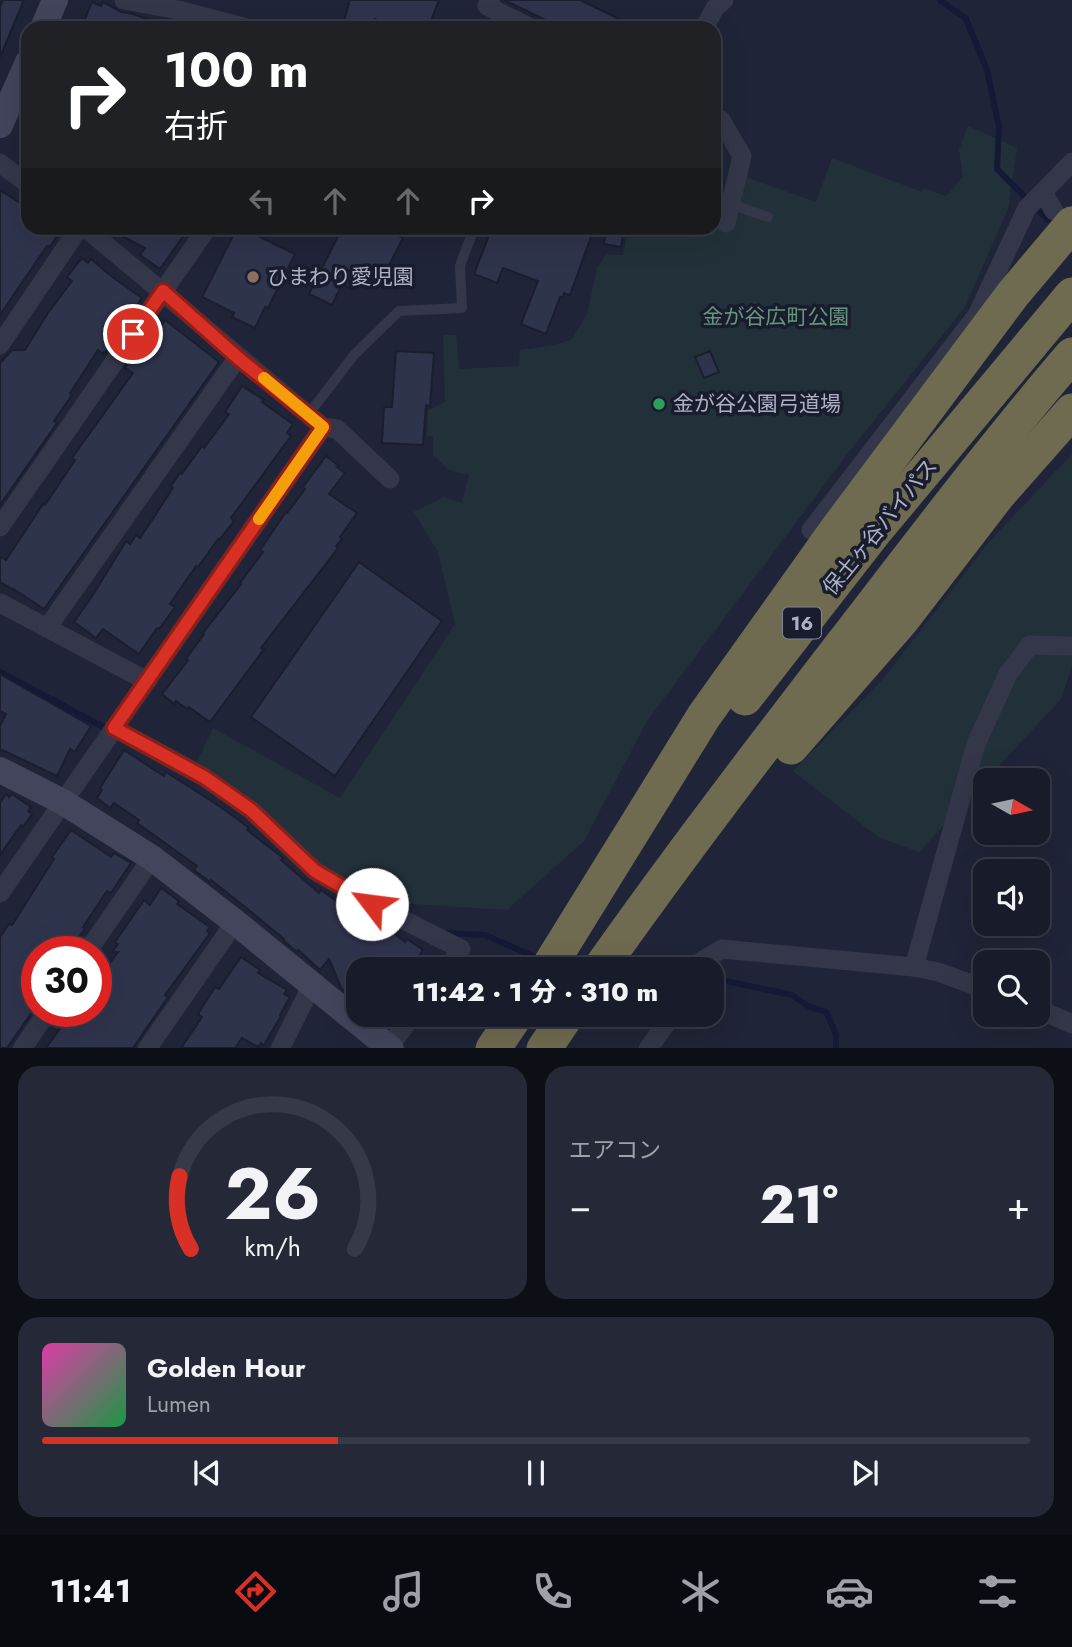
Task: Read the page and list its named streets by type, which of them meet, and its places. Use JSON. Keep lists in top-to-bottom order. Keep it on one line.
{"streets":{"highway":["保土ヶ谷バイパス","16"]},"parks":["金が谷広町公園"],"places":["ひまわり愛児園","金が谷公園弓道場"],"north":"right","page":{"turn":["100 m","右折"],"limit":"30","trip":"11:42 · 1 分 · 310 m","tile":"エアコン","heat":["−","21°","+"],"song":["Golden Hour","Lumen"],"tabs":"11:41","gauge":["26","km/h"]}}
